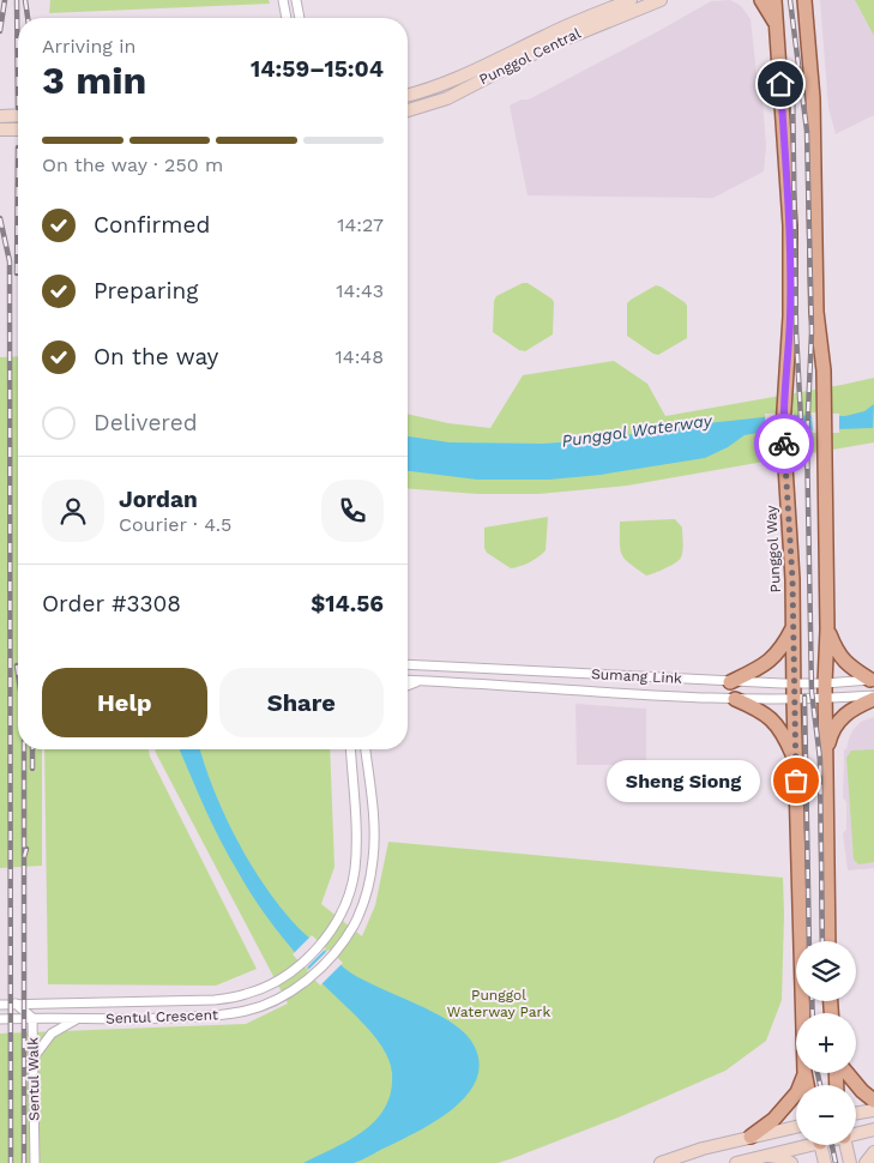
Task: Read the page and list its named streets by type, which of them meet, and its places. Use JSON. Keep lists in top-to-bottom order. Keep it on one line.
{"streets":{"main road":["Punggol Central","Punggol Way"],"street":["Sumang Link","Sentul Crescent","Sentul Walk"]},"crossings":[["Punggol Way","Sumang Link"],["Sentul Crescent","Sentul Walk"]],"water":["Punggol Waterway"],"parks":["Punggol Waterway Park"],"places":["Sheng Siong"],"page":{"heading":["3 min","Arriving in","14:59–15:04"],"panel":["Jordan","Courier · 4.5","Order #3308","$14.56"],"bar":"On the way · 250 m","list":[["Confirmed","14:27"],["Preparing","14:43"],["On the way","14:48"],"Delivered"],"buttons":["Help","Share"],"bubble":"Sheng Siong","map_buttons":["+","−"]}}
